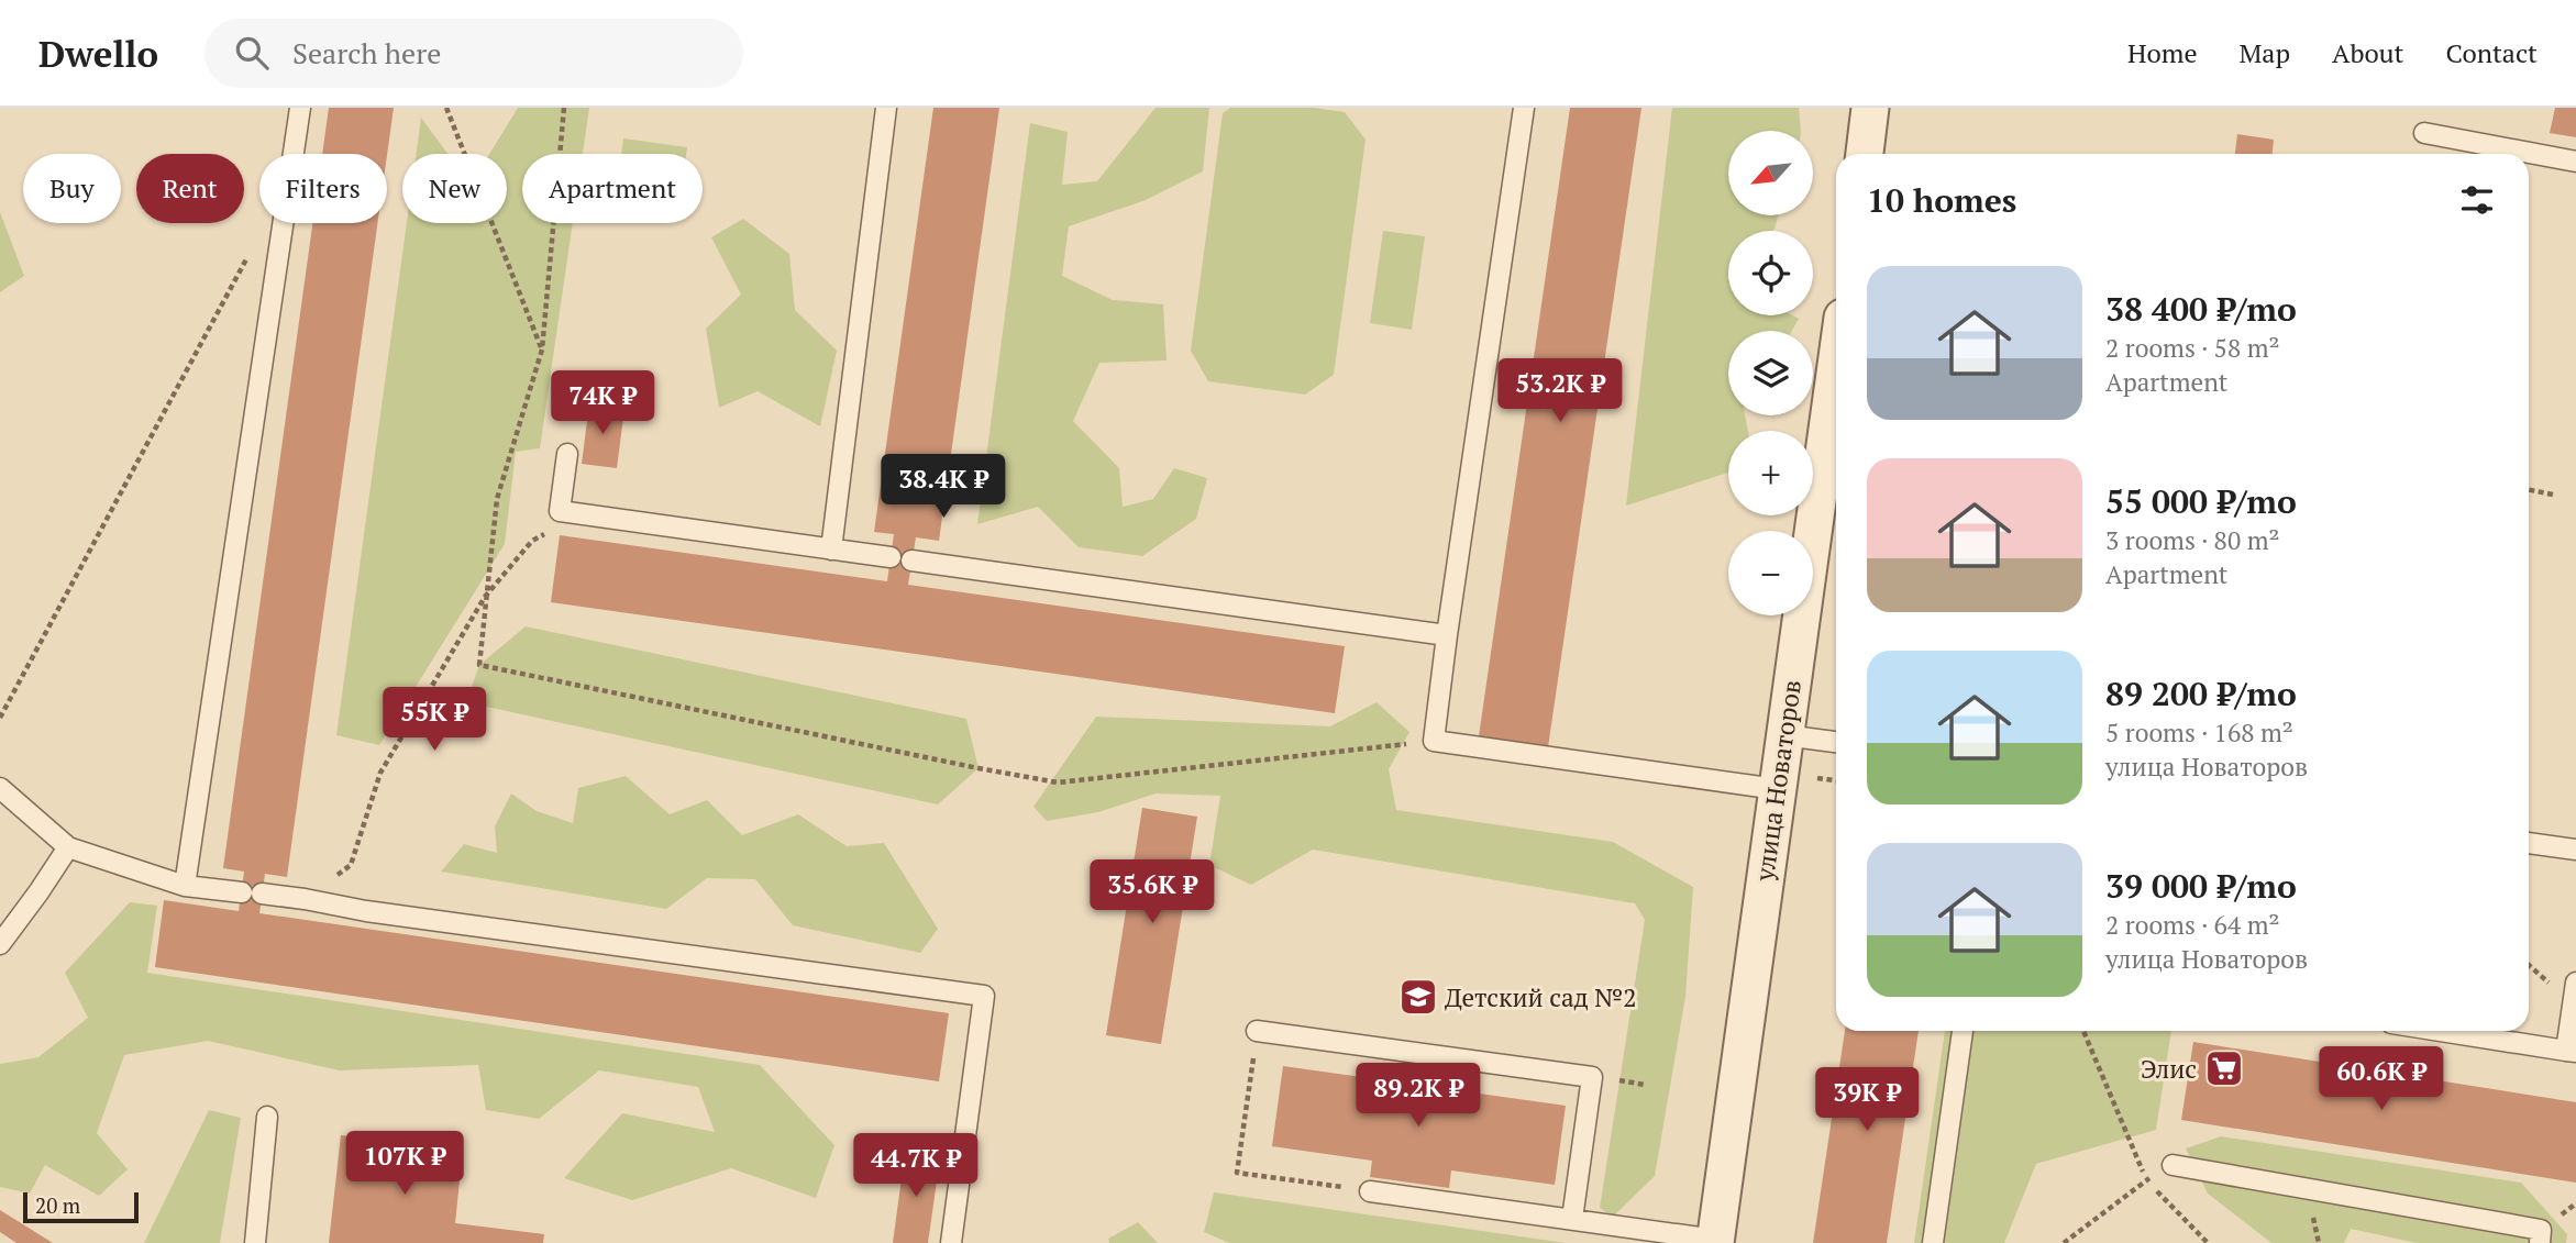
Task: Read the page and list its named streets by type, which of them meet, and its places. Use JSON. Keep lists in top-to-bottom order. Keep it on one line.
{"streets":{"street":["улица Новаторов"]},"places":{"school or university":["Детский сад №2"],"supermarket":["Элис"]},"scale_bar":"20 m","north":"bottom left","page":{"header":"Dwello","search":"Search here","nav":["Home","Map","About","Contact"],"map_buttons":["+","−"],"chip":["Buy","Rent","Filters","New","Apartment"],"heading":"10 homes","list":[{"name":"38 400 ₽/mo","note":"2 rooms · 58 m² · Apartment"},{"name":"55 000 ₽/mo","note":"3 rooms · 80 m² · Apartment"},{"name":"89 200 ₽/mo","note":"5 rooms · 168 m² · улица Новаторов"},{"name":"39 000 ₽/mo","note":"2 rooms · 64 m² · улица Новаторов"}],"price":["53.2K ₽","74K ₽","38.4K ₽","55K ₽","35.6K ₽","60.6K ₽","89.2K ₽","39K ₽","107K ₽","44.7K ₽"],"scale":"20 m"}}
